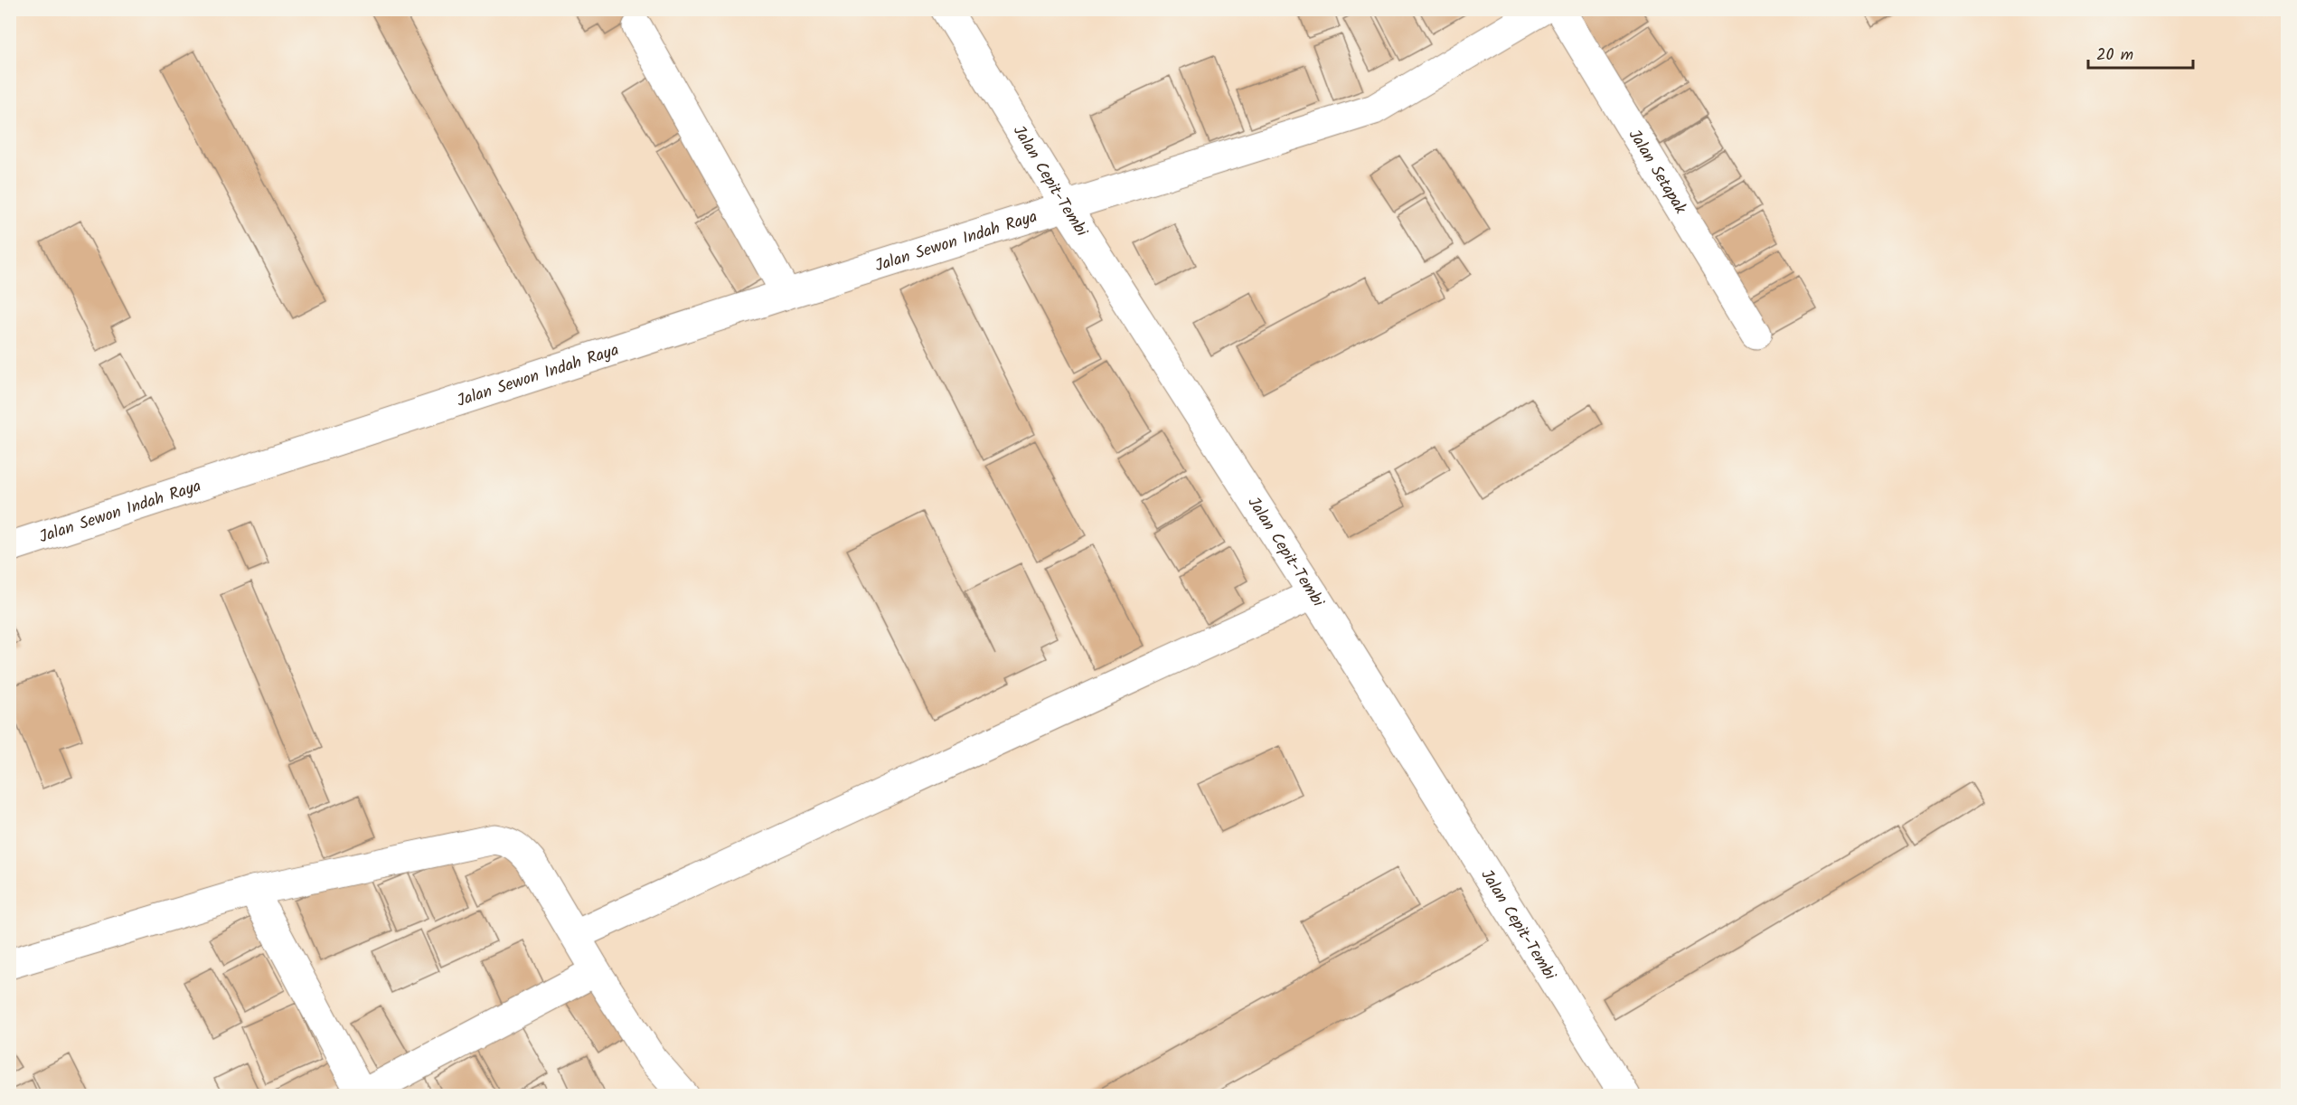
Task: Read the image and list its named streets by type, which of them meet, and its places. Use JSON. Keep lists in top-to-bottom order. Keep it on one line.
{"streets":{"street":["Jalan Setapak","Jalan Cepit-Tembi","Jalan Sewon Indah Raya"]},"crossings":[["Jalan Cepit-Tembi","Jalan Sewon Indah Raya"]],"scale_bar":"20 m"}
